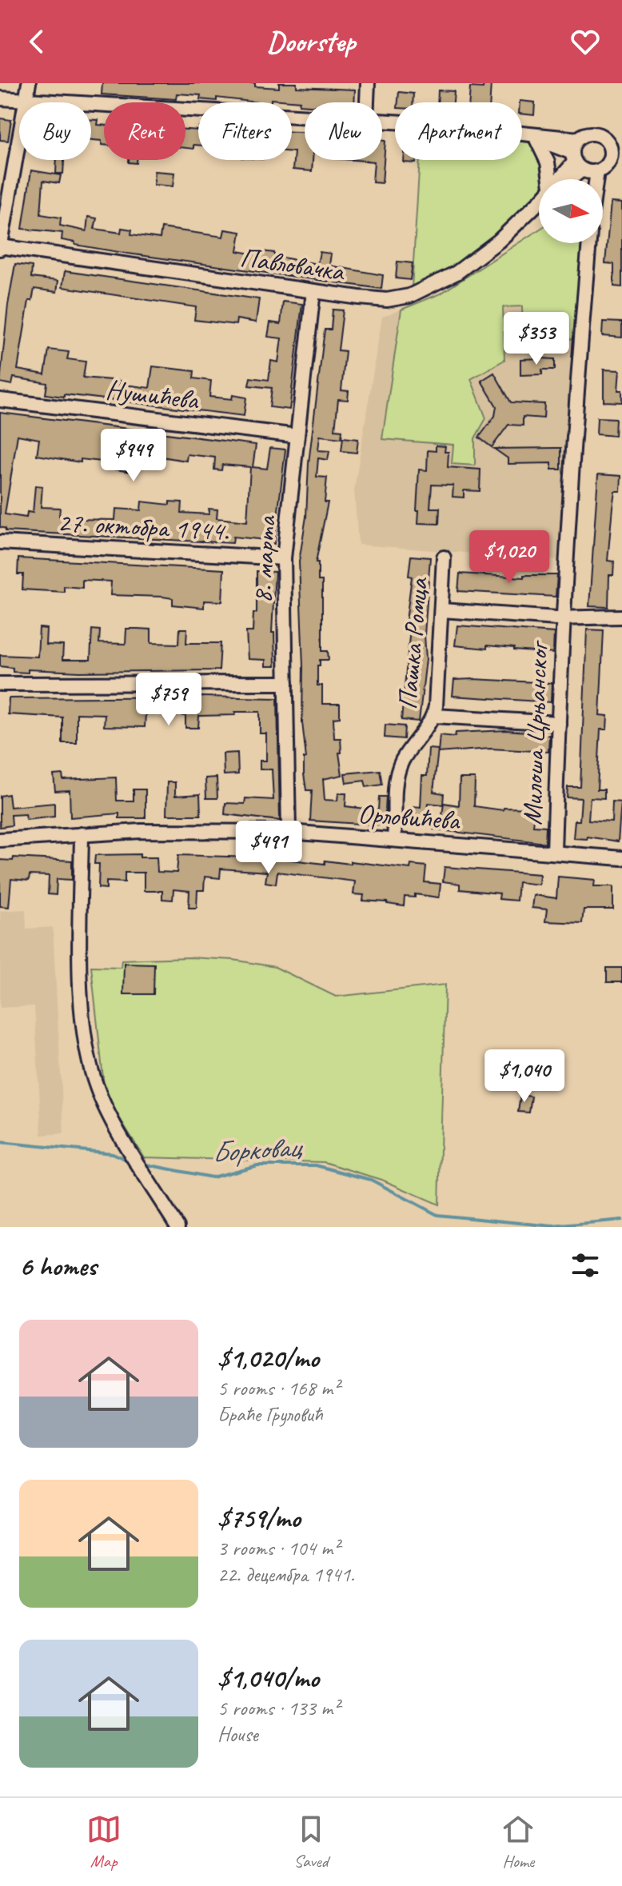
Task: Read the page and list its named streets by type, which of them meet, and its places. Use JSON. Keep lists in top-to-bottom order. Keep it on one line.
{"streets":{"street":["Павловачка","Нушићева","27. октобра 1944.","8. марта","Пашка Ромца","Милоша Црњанског","Орловићева"]},"crossings":[["Павловачка","8. марта"],["Нушићева","8. марта"],["27. октобра 1944.","8. марта"],["8. марта","Орловићева"],["Пашка Ромца","Орловићева"],["Милоша Црњанског","Орловићева"]],"water":["Борковац"],"north":"right","page":{"header":"Doorstep","chip":["Buy","Rent","Filters","New","Apartment"],"price":["$353","$949","$1,020","$759","$491","$1,040"],"heading":"6 homes","list":[{"name":"$1,020/mo","note":"5 rooms · 168 m² · Браће Груловић"},{"name":"$759/mo","note":"3 rooms · 104 m² · 22. децембра 1941."},{"name":"$1,040/mo","note":"5 rooms · 133 m² · House"}],"tabs":["Map","Saved","Home"]}}
